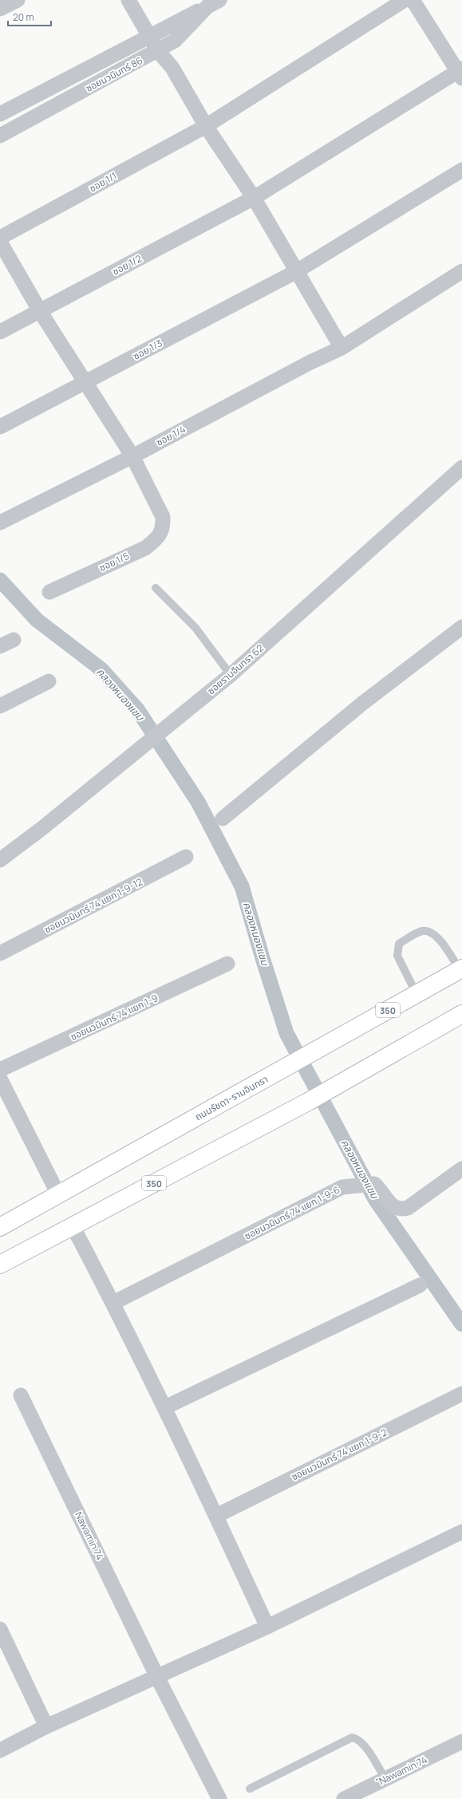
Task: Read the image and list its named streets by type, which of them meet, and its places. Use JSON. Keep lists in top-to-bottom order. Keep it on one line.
{"streets":{"main road":["350","ถนนรัชดา-รามอินทรา"],"street":["ซอยนวมินทร์ 86","ซอย 1/1","ซอย 1/2","ซอย 1/3","ซอย 1/4","ซอย 1/5","ซอยรามอินทรา 62","ซอยนวมินทร์ 74 แยก 1-9-12","ซอยนวมินทร์ 74 แยก 1-9","ซอยนวมินทร์ 74 แยก 1-9-6","ซอยนวมินทร์ 74 แยก 1-9-2","Nawamin 74","์Nawamin 74"]},"crossings":[["ซอย 1/4","ซอย 1/5"]],"water":["คลองหนองแขม"],"scale_bar":"20 m"}
